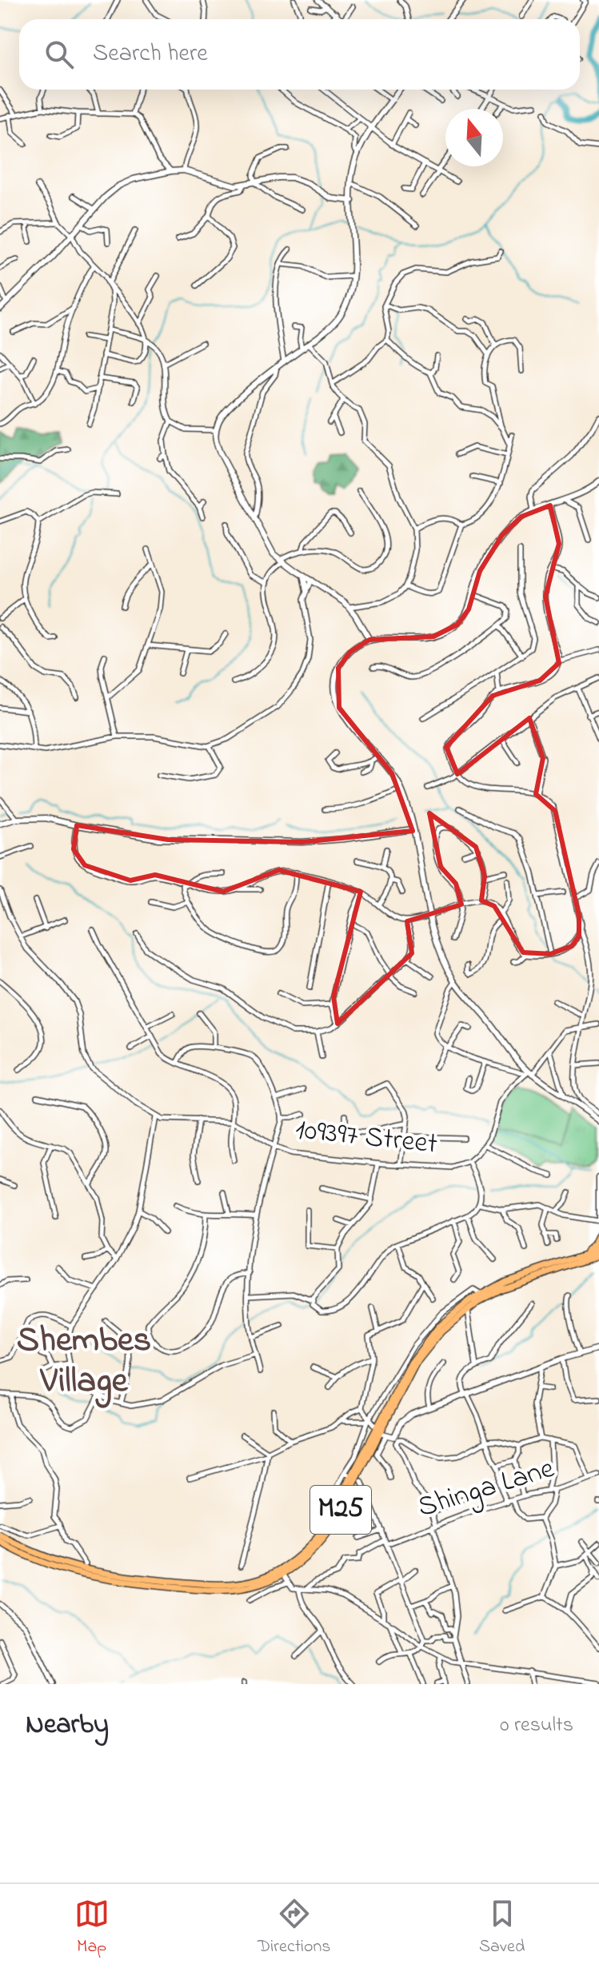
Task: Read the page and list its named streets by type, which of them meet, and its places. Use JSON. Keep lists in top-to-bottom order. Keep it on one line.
{"streets":{"main road":["M25"],"street":["109397 Street","Shinga Lane"]},"districts":["Shembes Village"],"north":"top","page":{"search":"Search here","heading":["Nearby","0 results"],"nav":["Map","Directions","Saved"]}}
